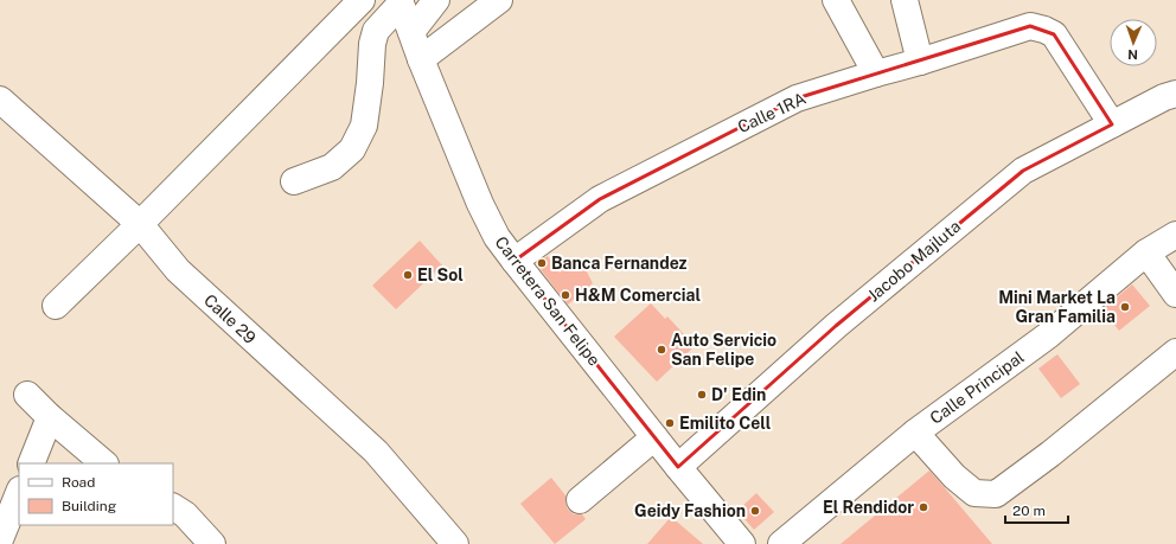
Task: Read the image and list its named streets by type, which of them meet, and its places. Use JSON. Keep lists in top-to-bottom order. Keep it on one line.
{"streets":{"street":["Calle 1RA","Jacobo Majluta","Carretera San Felipe","Calle 29","Calle Principal"]},"crossings":[["Calle 1RA","Jacobo Majluta"],["Calle 1RA","Carretera San Felipe"],["Jacobo Majluta","Carretera San Felipe"]],"places":["Banca Fernandez","El Sol","H&M Comercial","Mini Market La Gran Familia","Auto Servicio San Felipe","D' Edin","Emilito Cell","El Rendidor","Geidy Fashion"],"legend":["Road","Building"],"scale_bar":"20 m","north":"bottom"}
